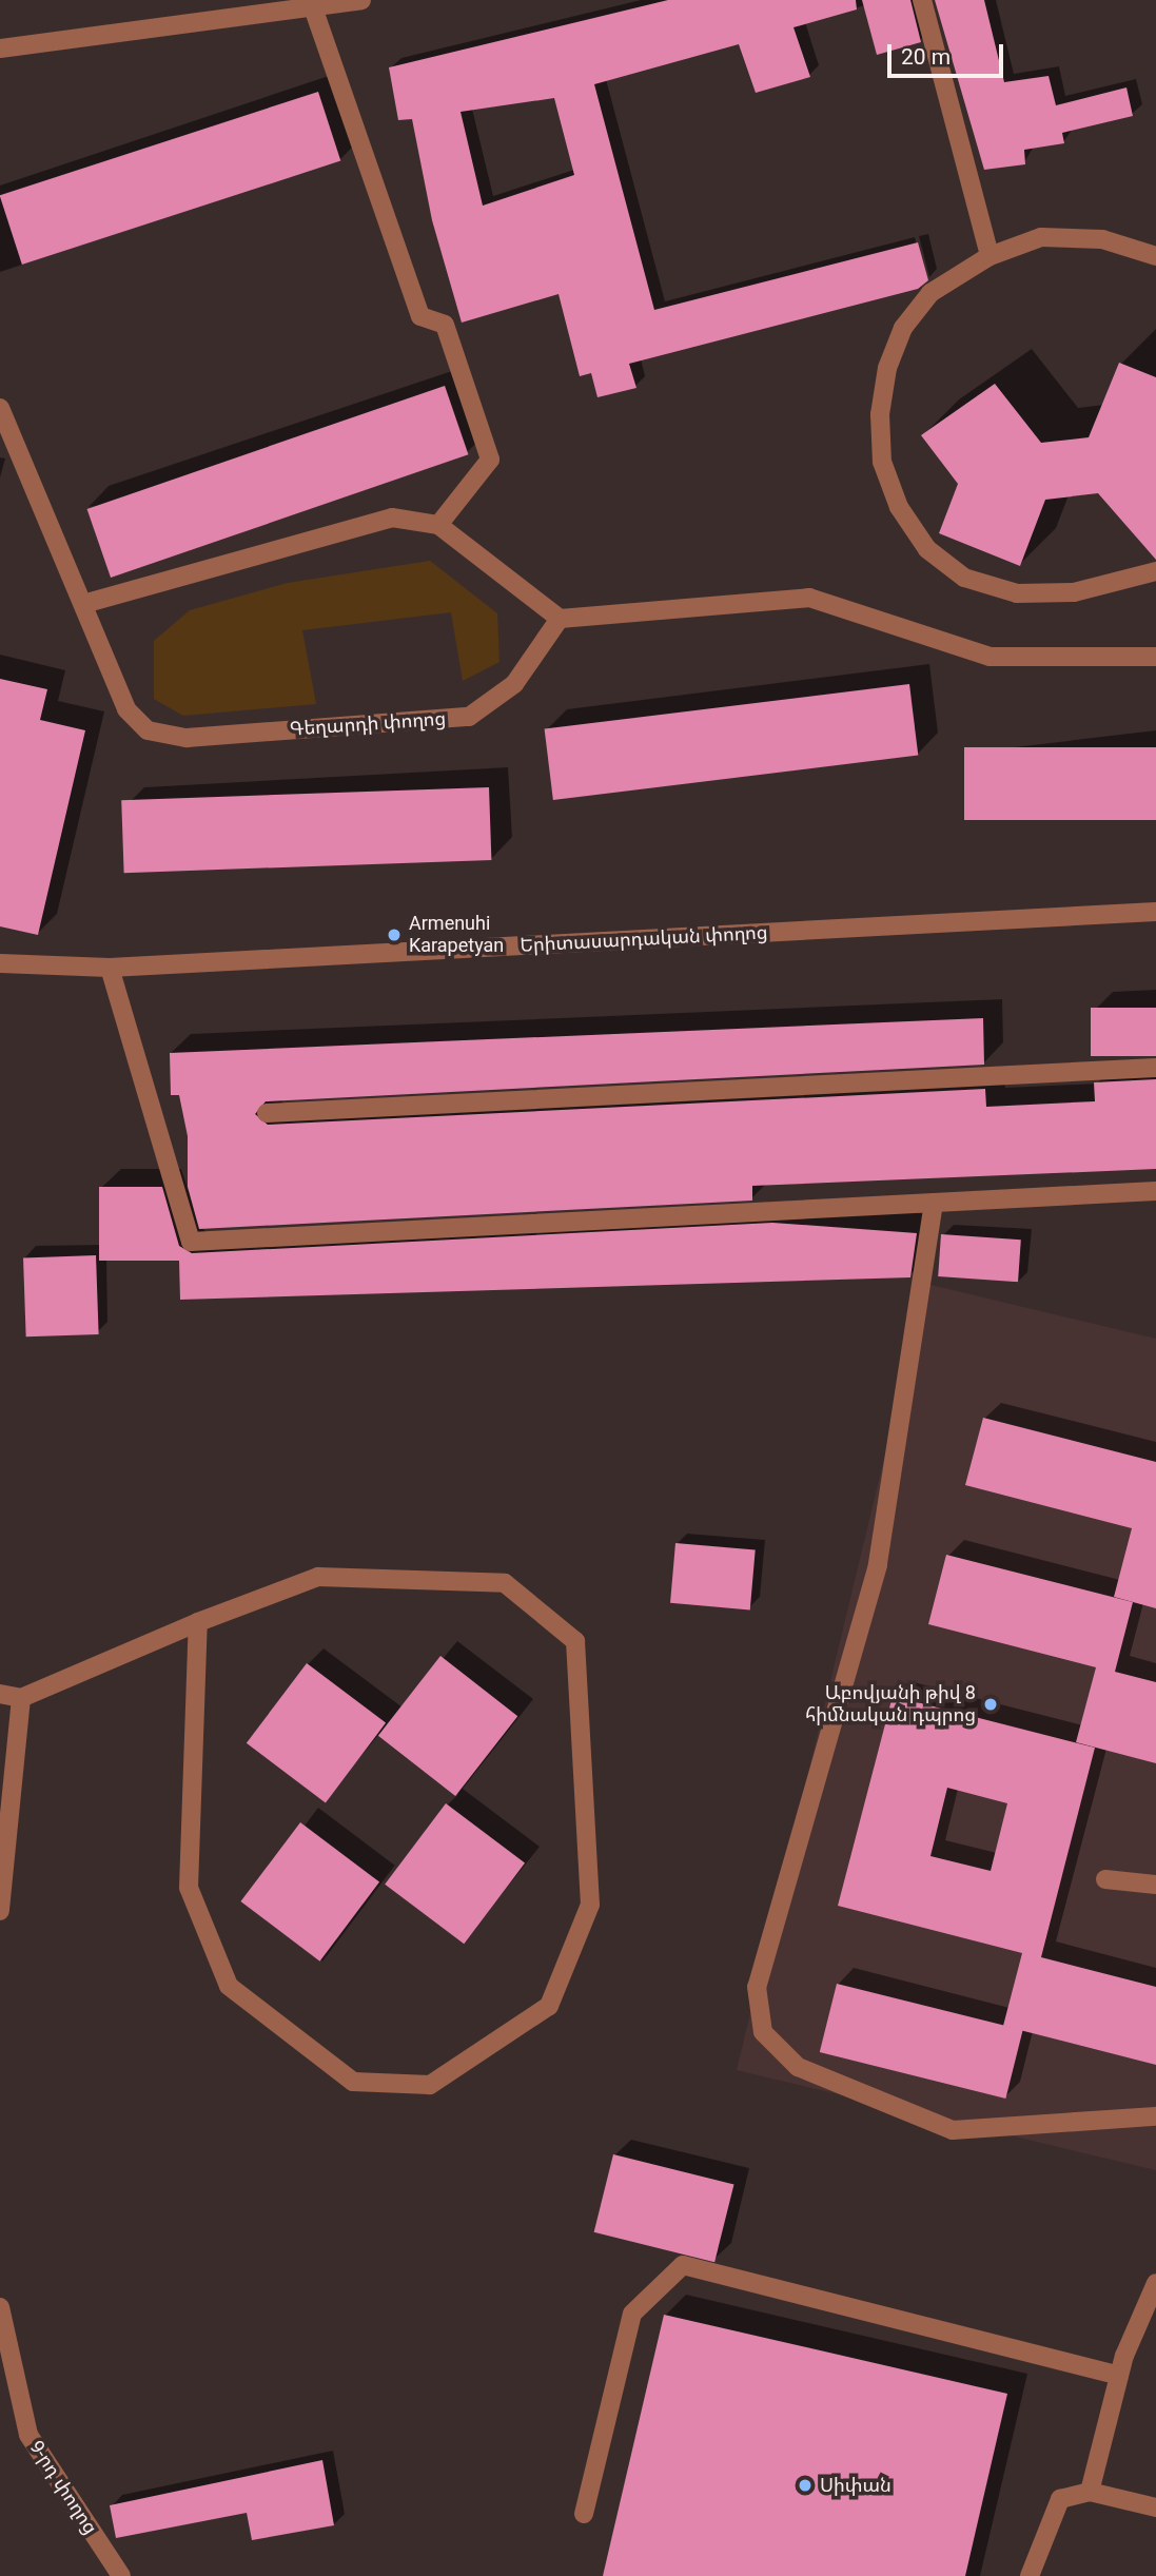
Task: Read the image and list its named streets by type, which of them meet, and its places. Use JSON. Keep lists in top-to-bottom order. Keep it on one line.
{"streets":{"street":["Գեղարդի փողոց","Երիտասարդական փողոց","9-րդ փողոց"]},"places":["Armenuhi Karapetyan","Աբովյանի թիվ 8 հիմնական դպրոց","Սիփան"],"scale_bar":"20 m"}
